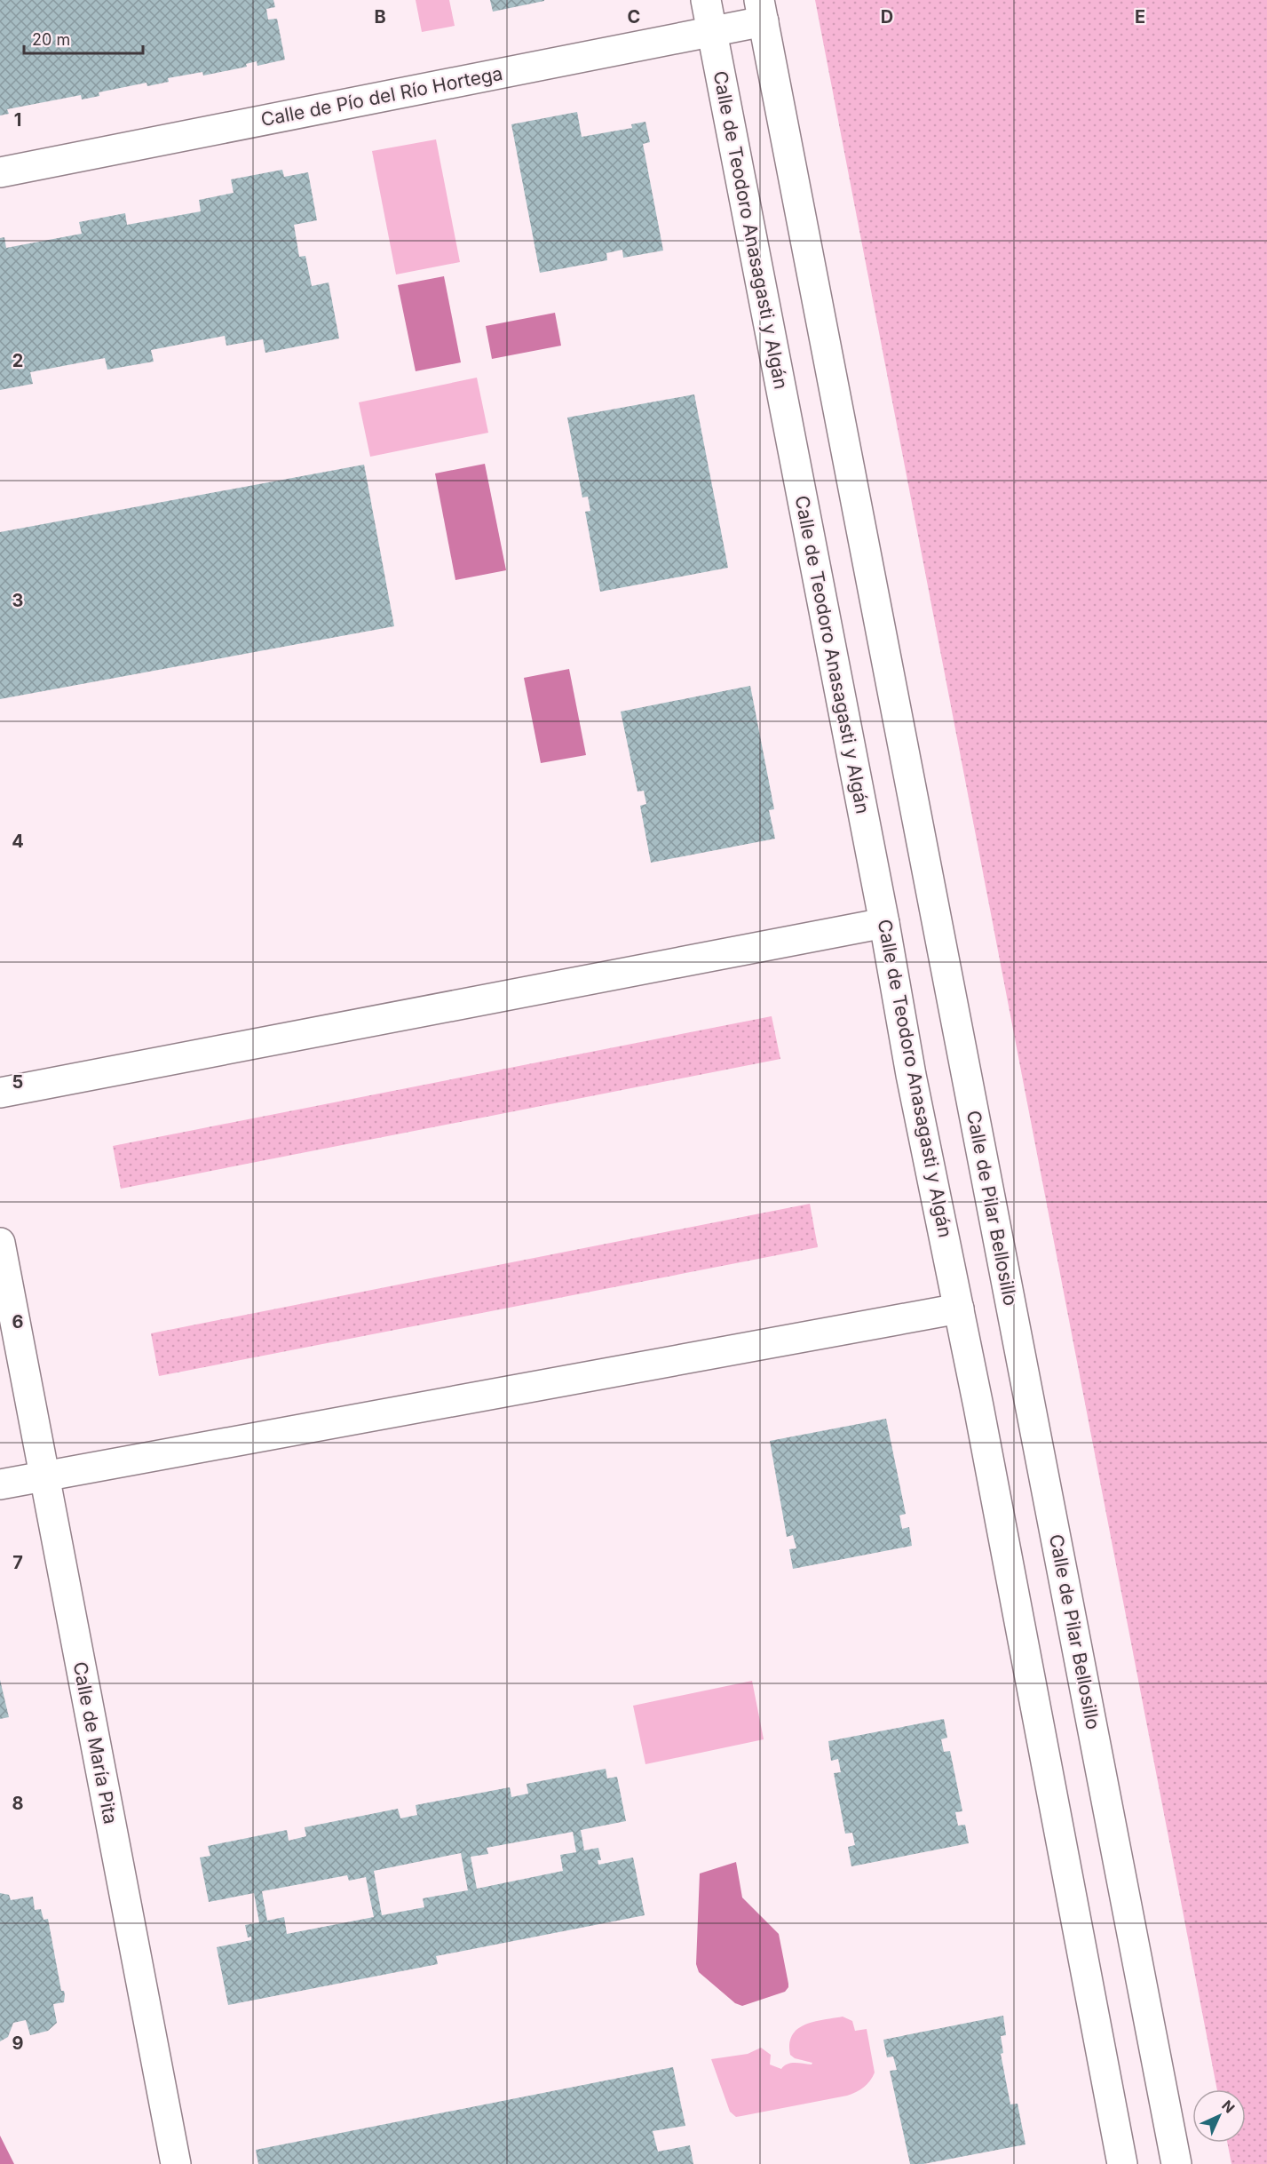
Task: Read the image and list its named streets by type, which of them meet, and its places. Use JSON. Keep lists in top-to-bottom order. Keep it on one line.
{"streets":{"street":["Calle de Pío del Río Hortega","Calle de Teodoro Anasagasti y Algán","Calle de Pilar Bellosillo","Calle de María Pita"]},"crossings":[["Calle de Pío del Río Hortega","Calle de Teodoro Anasagasti y Algán"],["Calle de Pío del Río Hortega","Calle de Pilar Bellosillo"]],"scale_bar":"20 m","north":"top right","grid":{"columns":["B","C","D","E"],"rows":["1","2","3","4","5","6","7","8","9"]}}
